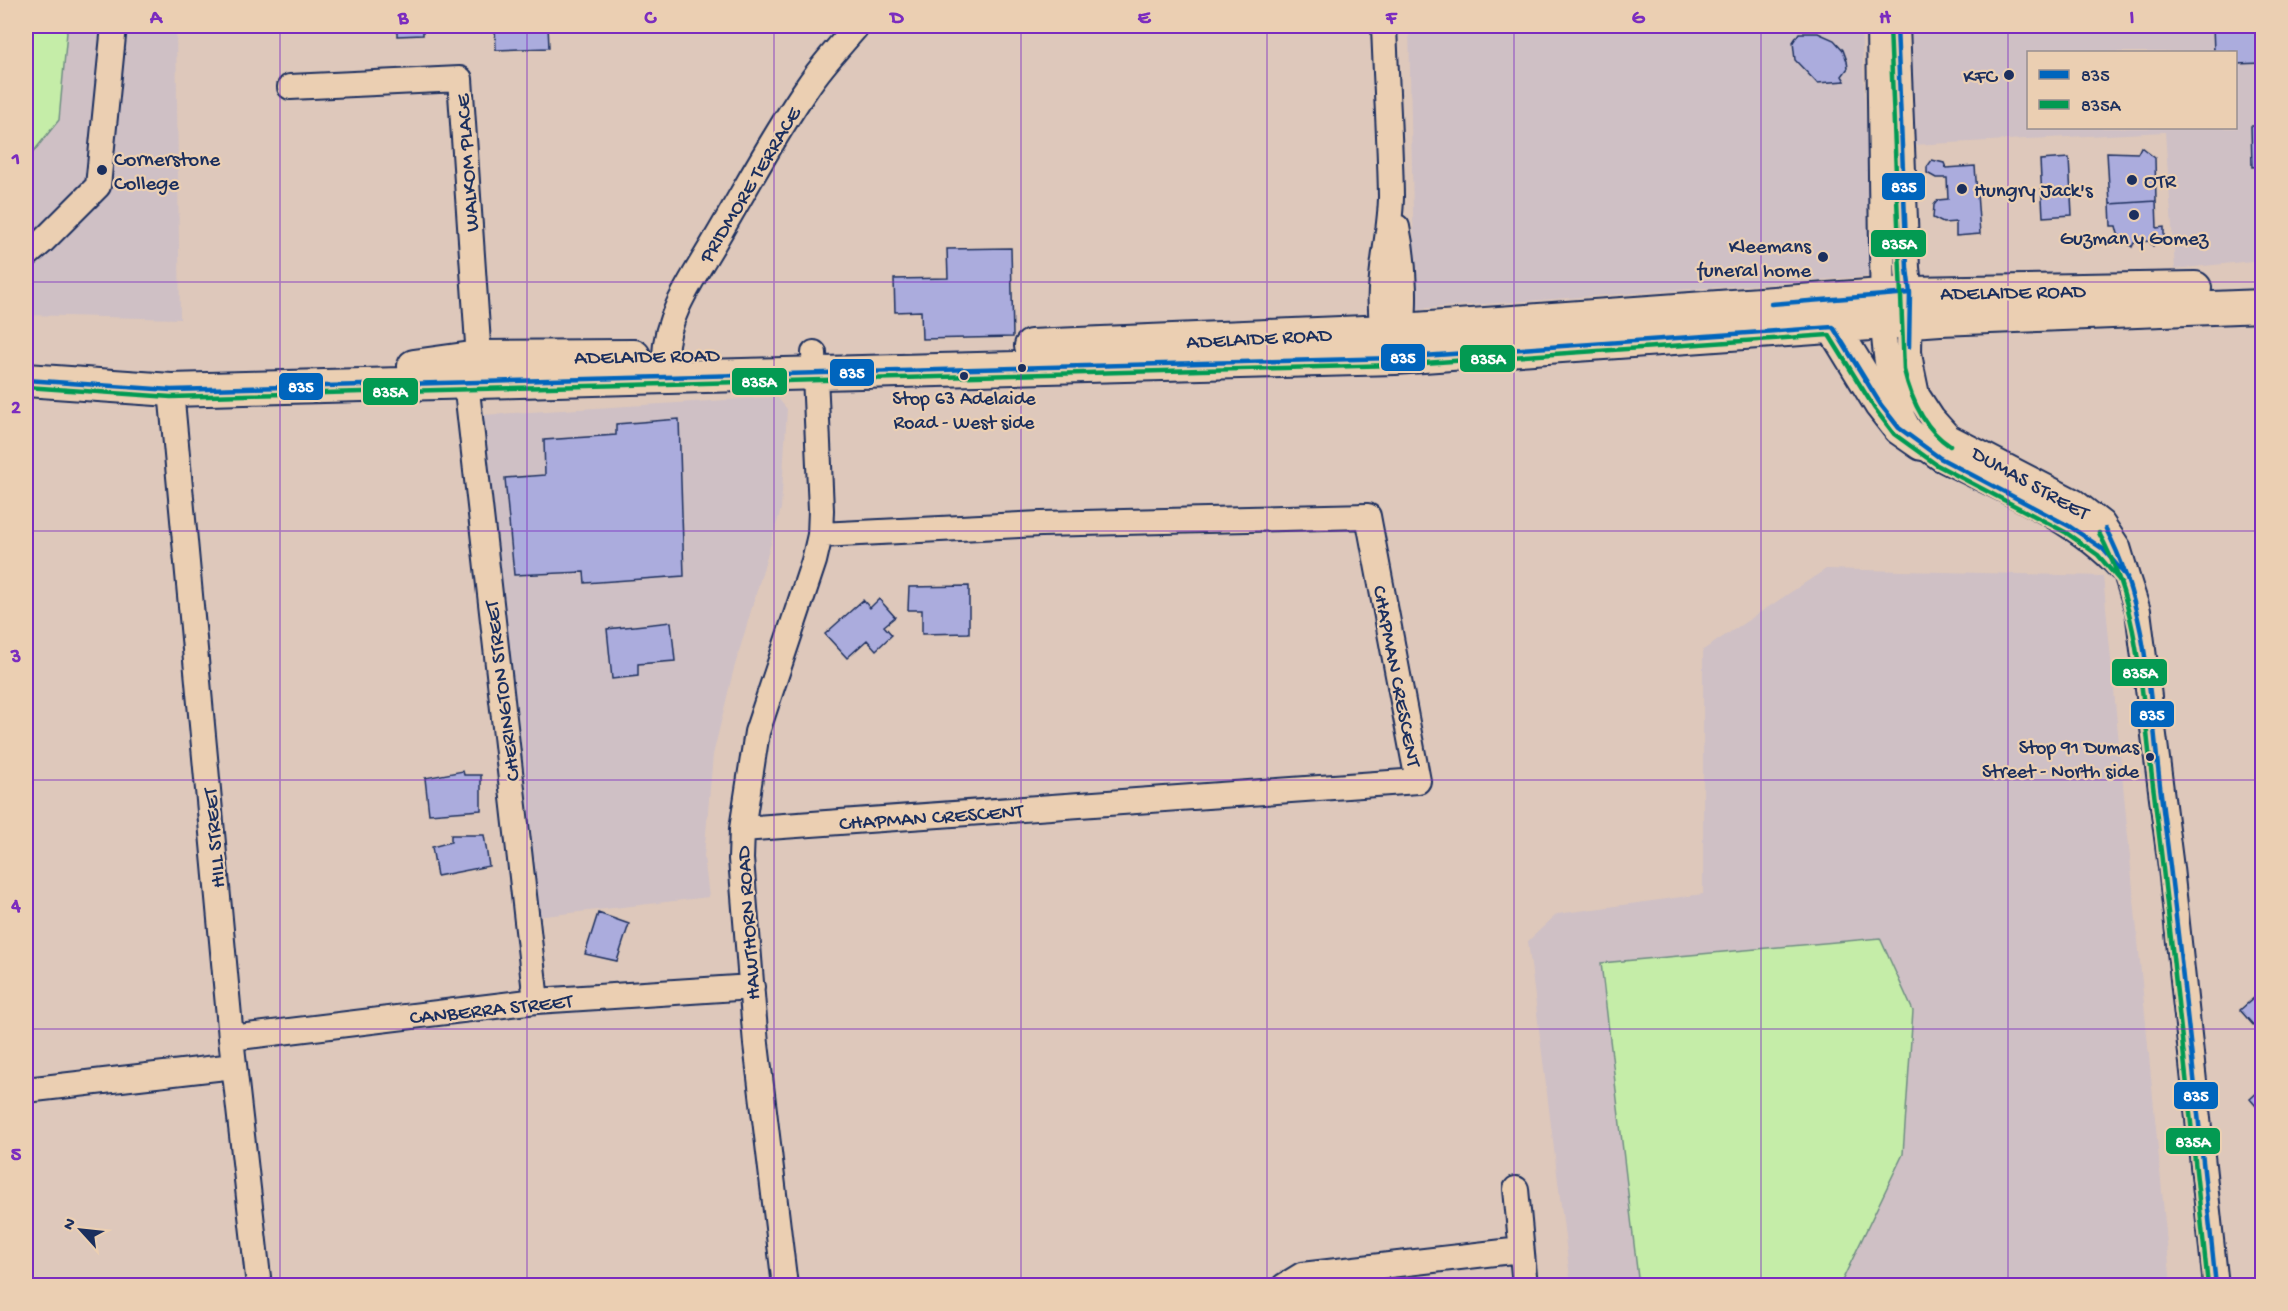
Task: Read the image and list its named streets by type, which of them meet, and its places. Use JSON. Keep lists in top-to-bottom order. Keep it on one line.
{"streets":{"main road":["ADELAIDE ROAD"],"street":["WALKOM PLACE","PRIDMORE TERRACE","DUMAS STREET","CHAPMAN CRESCENT","CHERINGTON STREET","HILL STREET","HAWTHORN ROAD","CANBERRA STREET"]},"crossings":[["WALKOM PLACE","ADELAIDE ROAD"],["WALKOM PLACE","CHERINGTON STREET"],["PRIDMORE TERRACE","ADELAIDE ROAD"],["ADELAIDE ROAD","DUMAS STREET"],["ADELAIDE ROAD","CHERINGTON STREET"],["ADELAIDE ROAD","HILL STREET"],["ADELAIDE ROAD","HAWTHORN ROAD"],["CHAPMAN CRESCENT","HAWTHORN ROAD"],["CHERINGTON STREET","CANBERRA STREET"],["HILL STREET","CANBERRA STREET"],["HAWTHORN ROAD","CANBERRA STREET"]],"places":["KFC","Cornerstone College","OTR","Hungry Jack's","Guzman y Gomez","Kleemans funeral home","Stop 63 Adelaide Road - West side","Stop 91 Dumas Street - North side"],"lines":["transit line 835","transit line 835A"],"legend":["835","835A"],"north":"top left","grid":{"columns":["A","B","C","D","E","F","G","H","I"],"rows":["1","2","3","4","5"]}}
